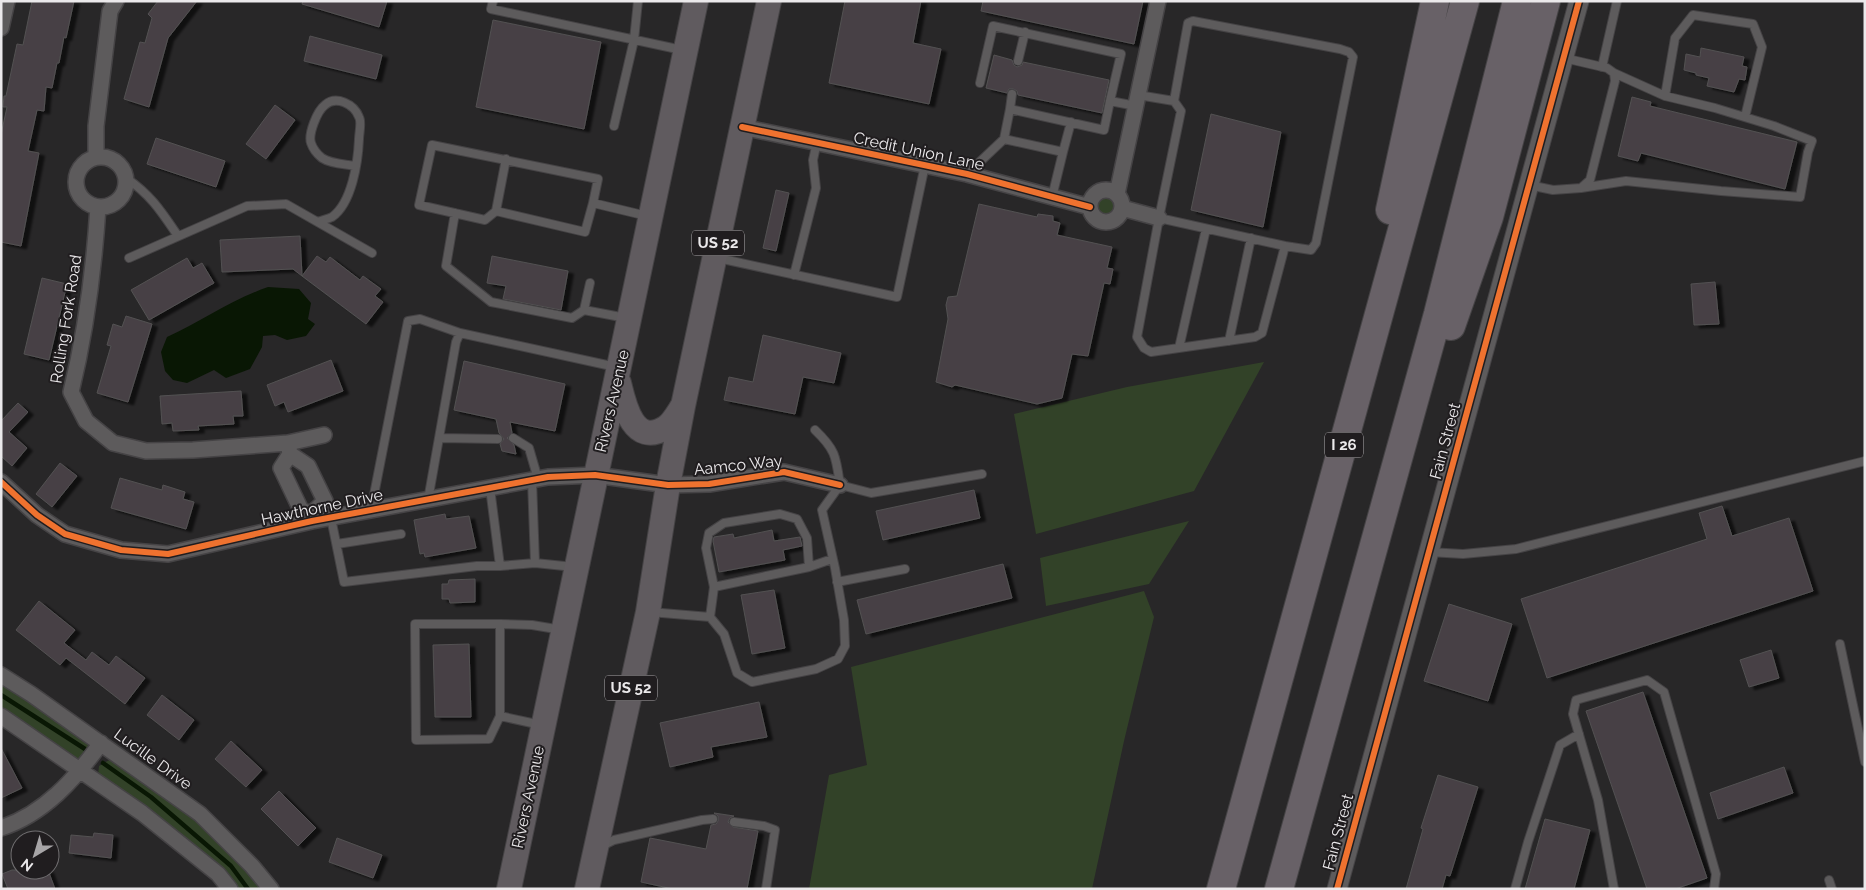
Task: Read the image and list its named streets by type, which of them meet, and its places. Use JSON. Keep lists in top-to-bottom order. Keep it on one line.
{"streets":{"highway":["I 26"],"main road":["US 52","Rivers Avenue"],"street":["Credit Union Lane","Rolling Fork Road","Fain Street","Aamco Way","Hawthorne Drive","Lucille Drive"]},"crossings":[["Credit Union Lane","US 52"],["US 52","Aamco Way"],["US 52","Hawthorne Drive"],["Rivers Avenue","Hawthorne Drive"],["Aamco Way","Hawthorne Drive"]],"north":"bottom left"}
